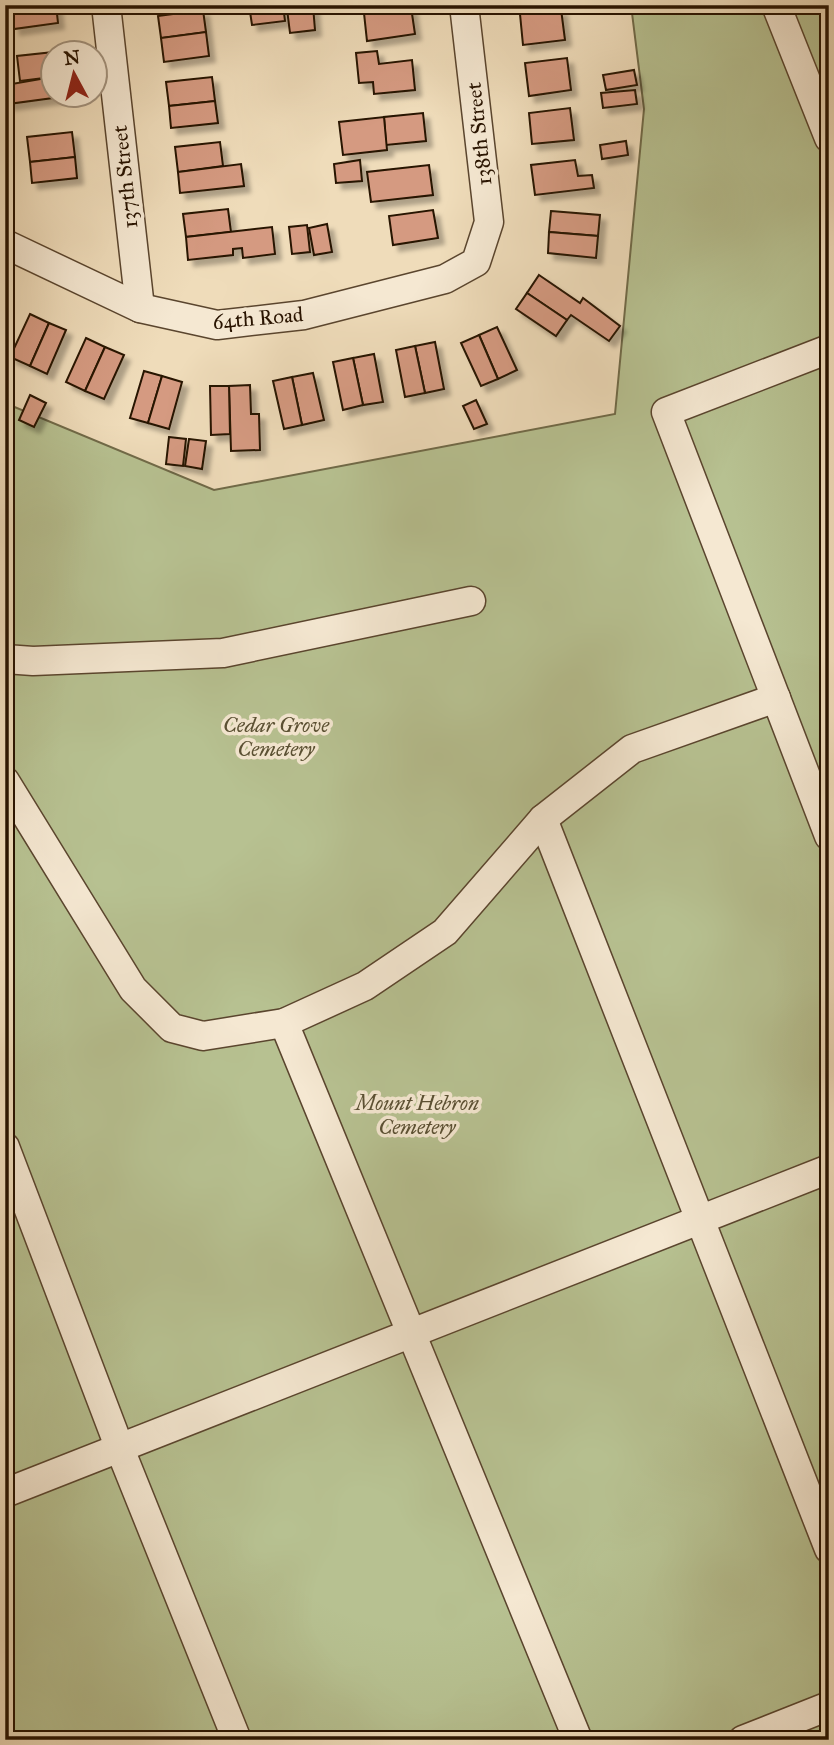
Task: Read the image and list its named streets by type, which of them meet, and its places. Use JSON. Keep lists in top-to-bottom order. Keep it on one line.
{"streets":{"street":["138th Street","137th Street","64th Road"]},"crossings":[["138th Street","64th Road"],["137th Street","64th Road"]],"parks":["Cedar Grove Cemetery","Mount Hebron Cemetery"],"north":"top"}
